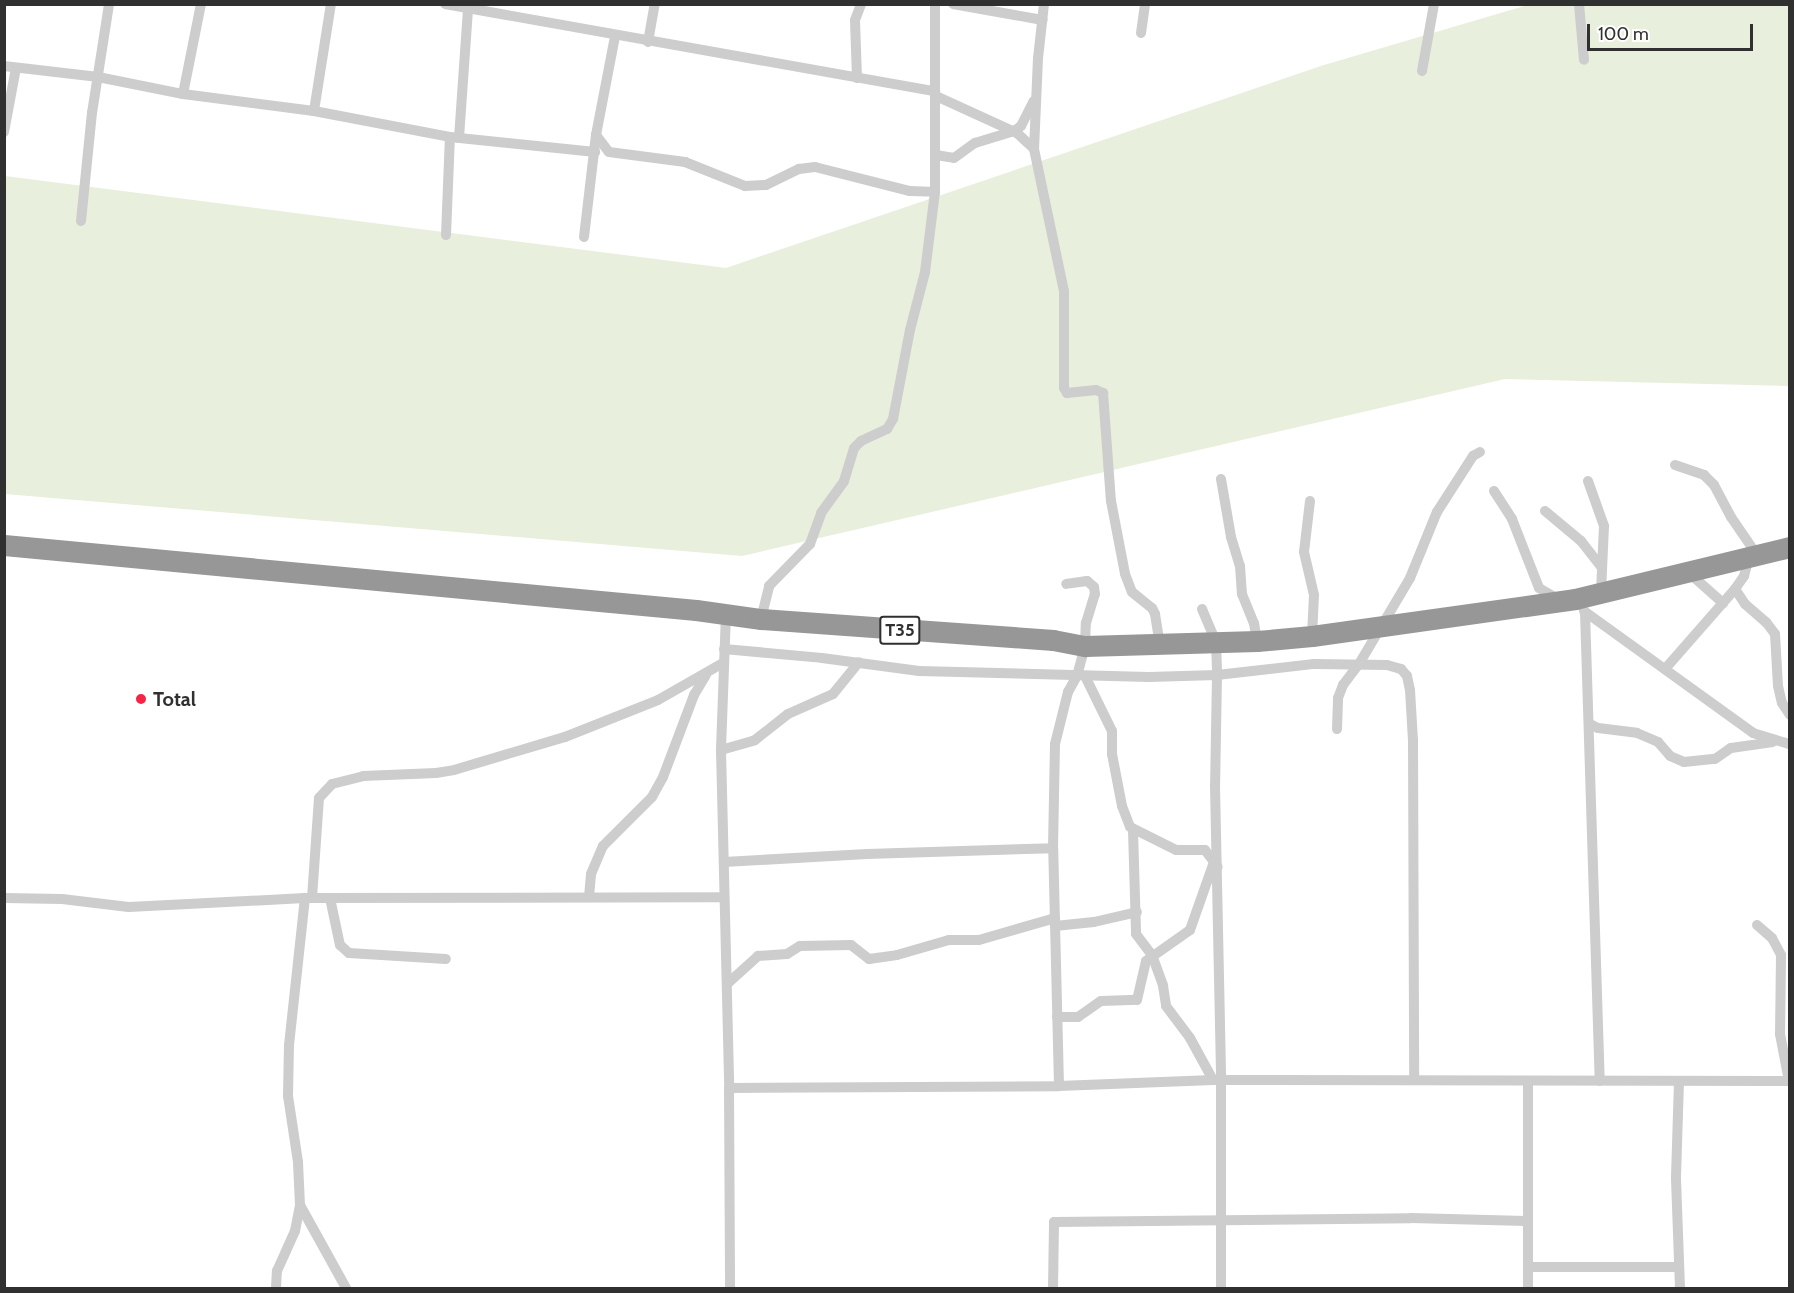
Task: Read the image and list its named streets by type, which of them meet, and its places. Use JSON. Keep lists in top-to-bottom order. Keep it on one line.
{"streets":{"highway":["T35"]},"places":["Total"],"scale_bar":"100 m"}
